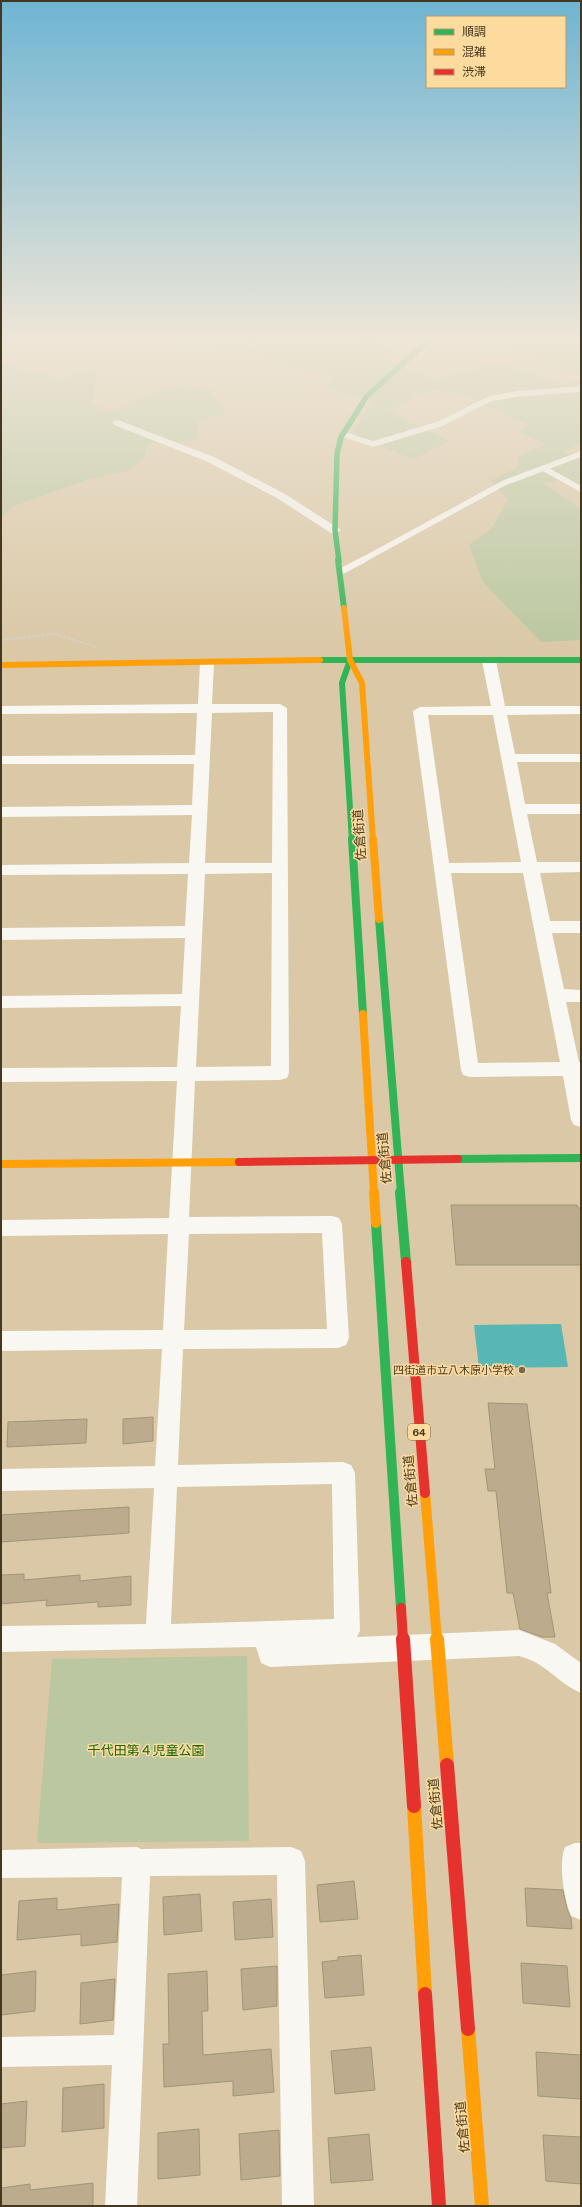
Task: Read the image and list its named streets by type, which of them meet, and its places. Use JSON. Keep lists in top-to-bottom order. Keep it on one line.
{"streets":{"main road":["佐倉街道","64"]},"parks":["千代田第４児童公園"],"places":["四街道市立八木原小学校"],"legend":["順調","混雑","渋滞"]}
